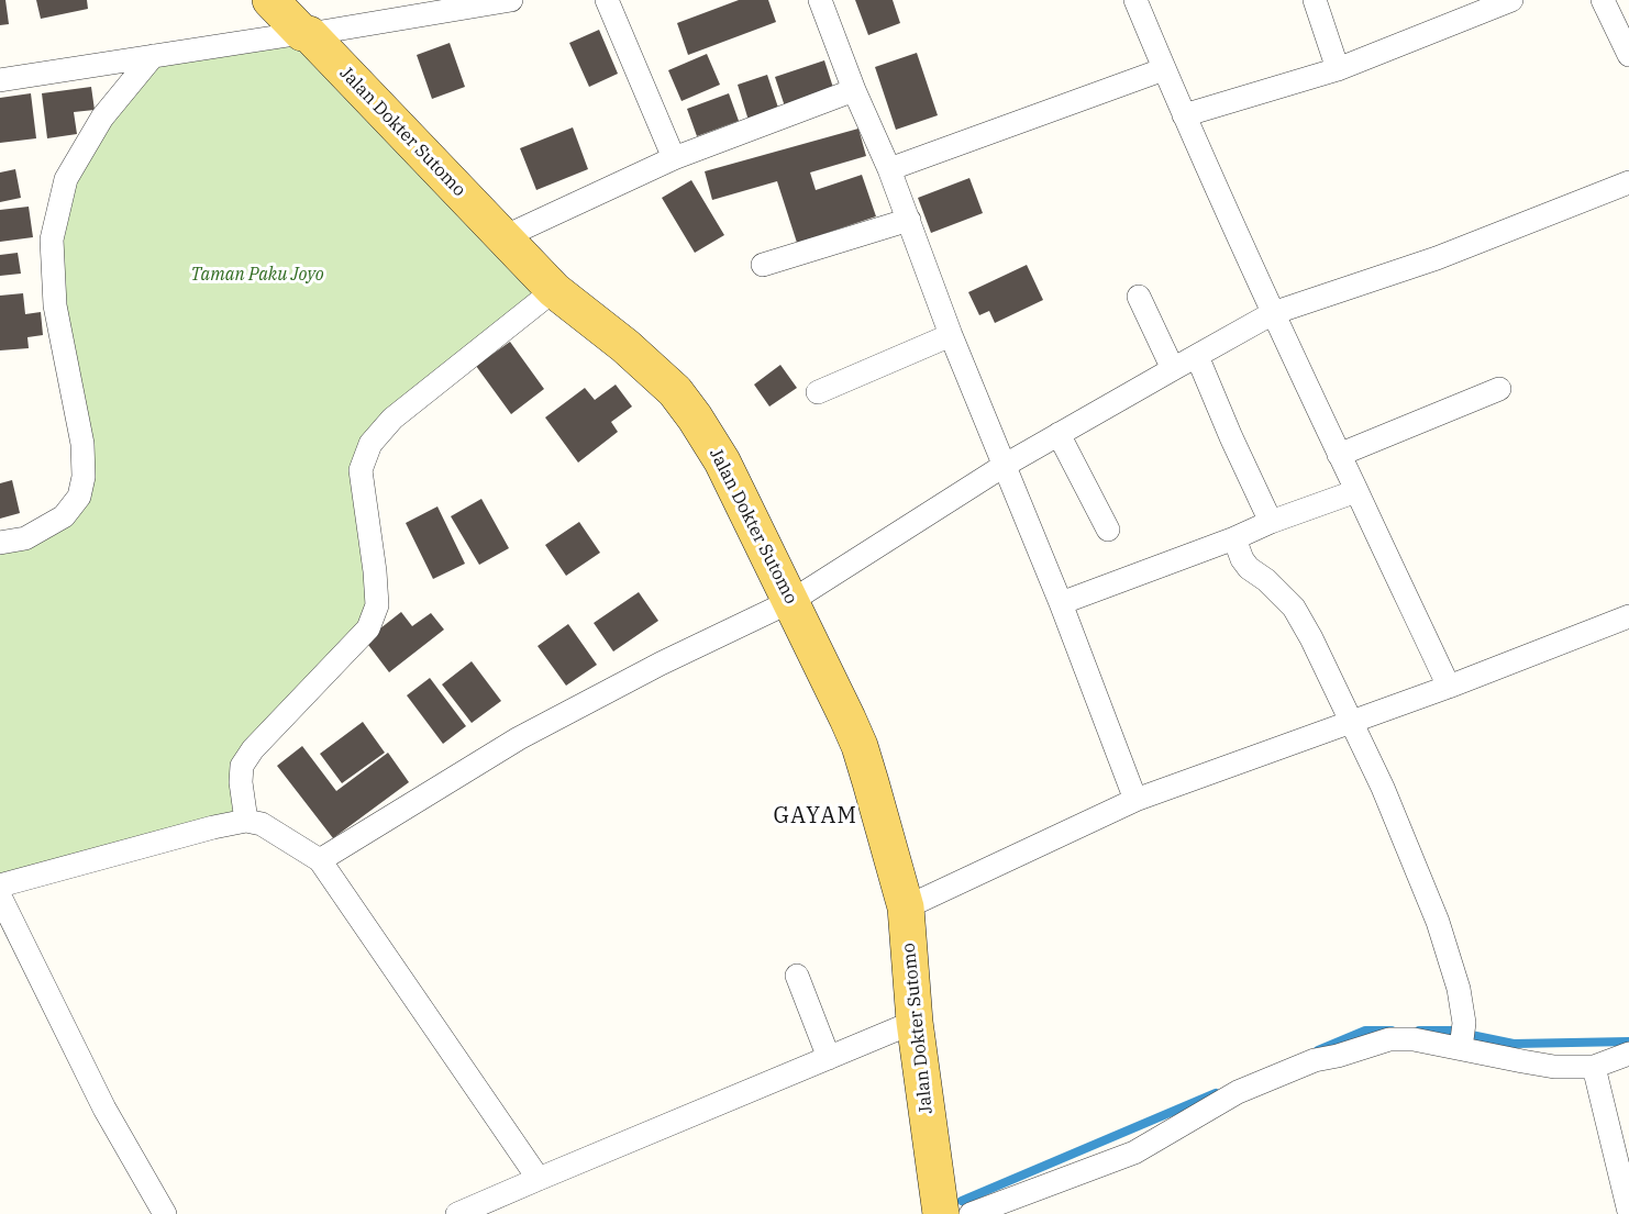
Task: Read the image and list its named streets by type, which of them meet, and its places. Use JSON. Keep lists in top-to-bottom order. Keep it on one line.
{"streets":{"main road":["Jalan Dokter Sutomo"]},"districts":["GAYAM"],"parks":["Taman Paku Joyo"]}
